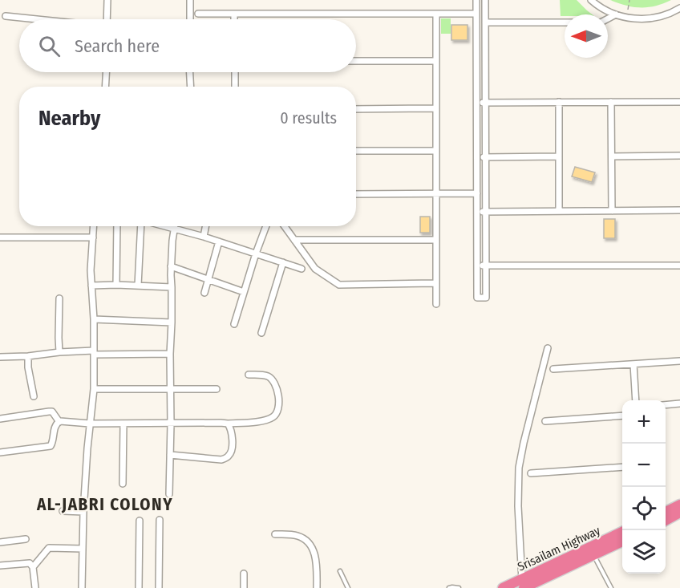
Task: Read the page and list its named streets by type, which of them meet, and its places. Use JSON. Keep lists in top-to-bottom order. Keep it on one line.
{"streets":{"highway":["Srisailam Highway"]},"districts":["AL-JABRI COLONY"],"north":"left","page":{"search":"Search here","heading":["Nearby","0 results"],"map_buttons":["+","−"]}}
